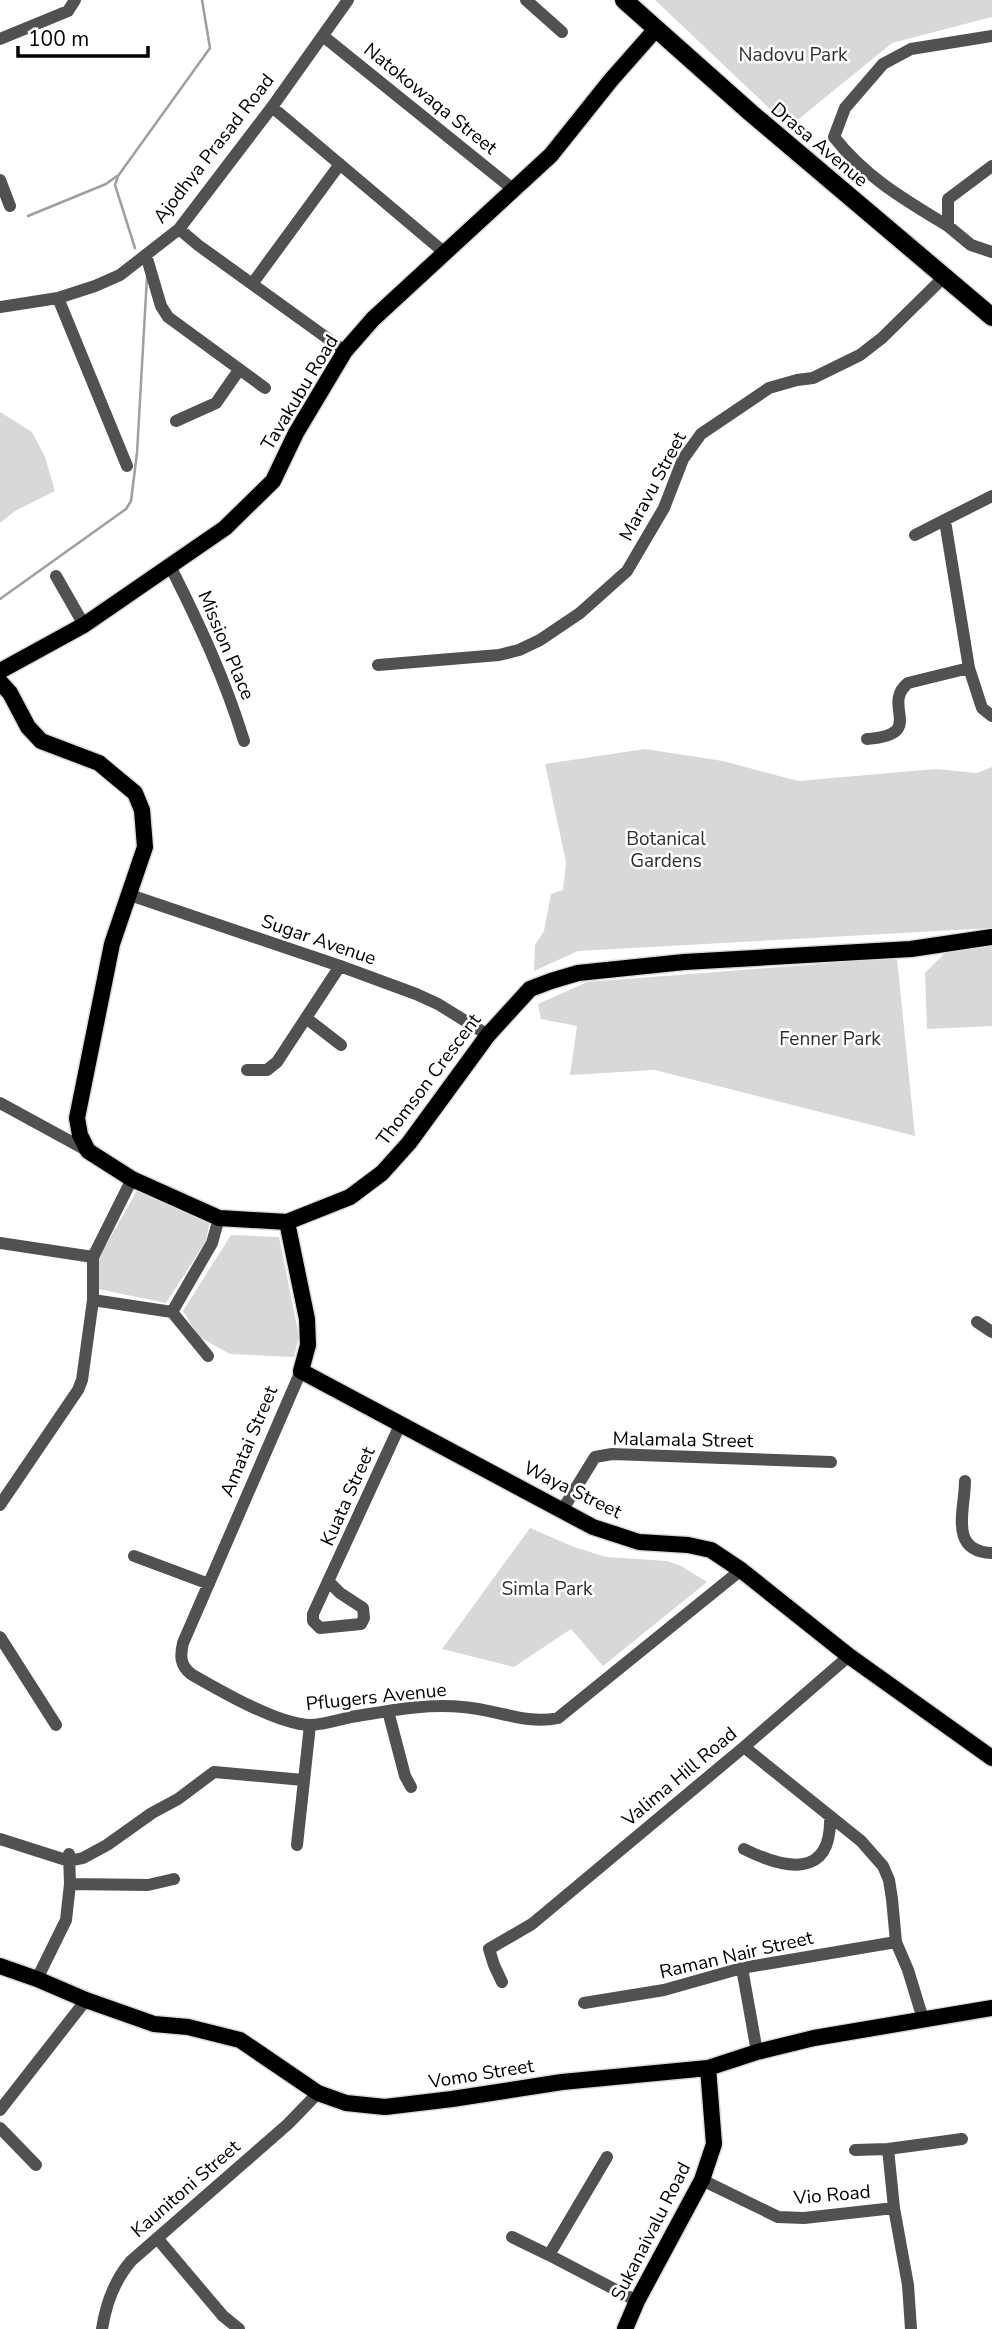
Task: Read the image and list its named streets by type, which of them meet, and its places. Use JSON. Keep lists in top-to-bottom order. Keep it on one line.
{"streets":{"highway":["Drasa Avenue"],"main road":["Tavakubu Road","Thomson Crescent","Amatai Street","Waya Street","Vomo Street","Sukanaivalu Road"],"street":["Natokowaqa Street","Ajodhya Prasad Road","Maravu Street","Mission Place","Sugar Avenue","Malamala Street","Kuata Street","Pflugers Avenue","Valima Hill Road","Raman Nair Street","Kaunitoni Street","Vio Road"]},"crossings":[["Natokowaqa Street","Ajodhya Prasad Road"],["Natokowaqa Street","Tavakubu Road"],["Drasa Avenue","Tavakubu Road"],["Drasa Avenue","Maravu Street"],["Tavakubu Road","Mission Place"],["Sugar Avenue","Thomson Crescent"],["Thomson Crescent","Amatai Street"],["Malamala Street","Waya Street"],["Amatai Street","Waya Street"],["Amatai Street","Pflugers Avenue"],["Waya Street","Kuata Street"],["Waya Street","Pflugers Avenue"],["Waya Street","Valima Hill Road"],["Vomo Street","Kaunitoni Street"],["Vomo Street","Sukanaivalu Road"],["Vio Road","Sukanaivalu Road"]],"parks":["Nadovu Park","Botanical Gardens","Fenner Park","Simla Park"],"scale_bar":"100 m"}
